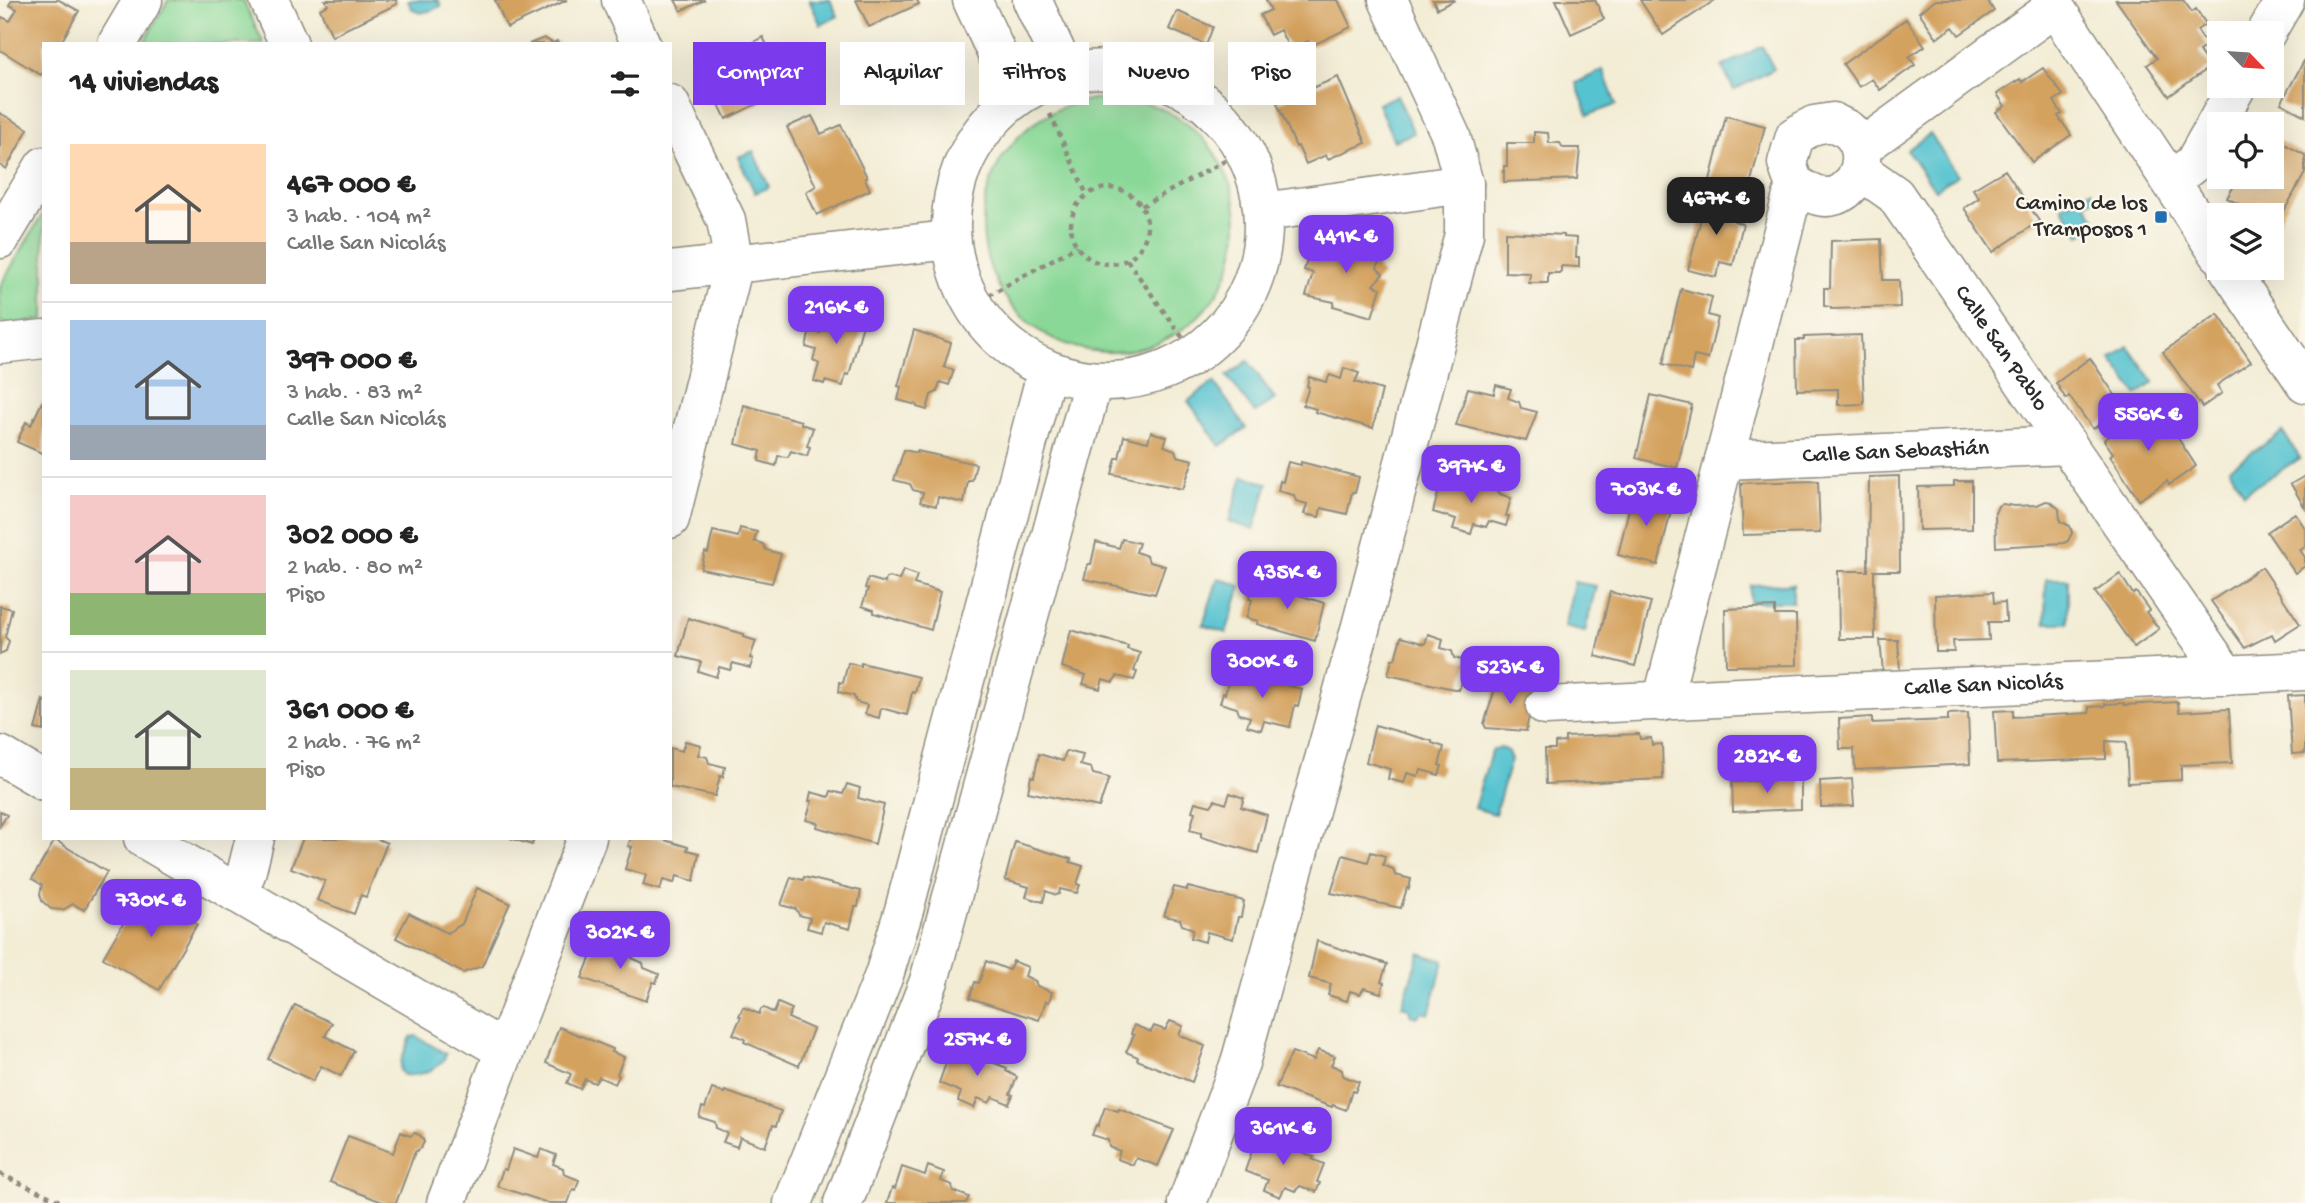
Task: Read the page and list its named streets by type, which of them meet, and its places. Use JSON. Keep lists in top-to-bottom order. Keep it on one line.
{"streets":{"street":["Calle San Pablo","Calle San Sebastián","Calle San Nicolás"]},"crossings":[["Calle San Pablo","Calle San Sebastián"],["Calle San Pablo","Calle San Nicolás"]],"places":{"transit":["Camino de los Tramposos 1"]},"north":"bottom right","page":{"chip":["Comprar","Alquilar","Filtros","Nuevo","Piso"],"heading":"14 viviendas","list":[{"name":"467 000 €","note":"3 hab. · 104 m² · Calle San Nicolás"},{"name":"397 000 €","note":"3 hab. · 83 m² · Calle San Nicolás"},{"name":"302 000 €","note":"2 hab. · 80 m² · Piso"},{"name":"361 000 €","note":"2 hab. · 76 m² · Piso"}],"price":["467K €","441K €","216K €","556K €","397K €","703K €","435K €","300K €","523K €","282K €","730K €","302K €","257K €","361K €"]}}
